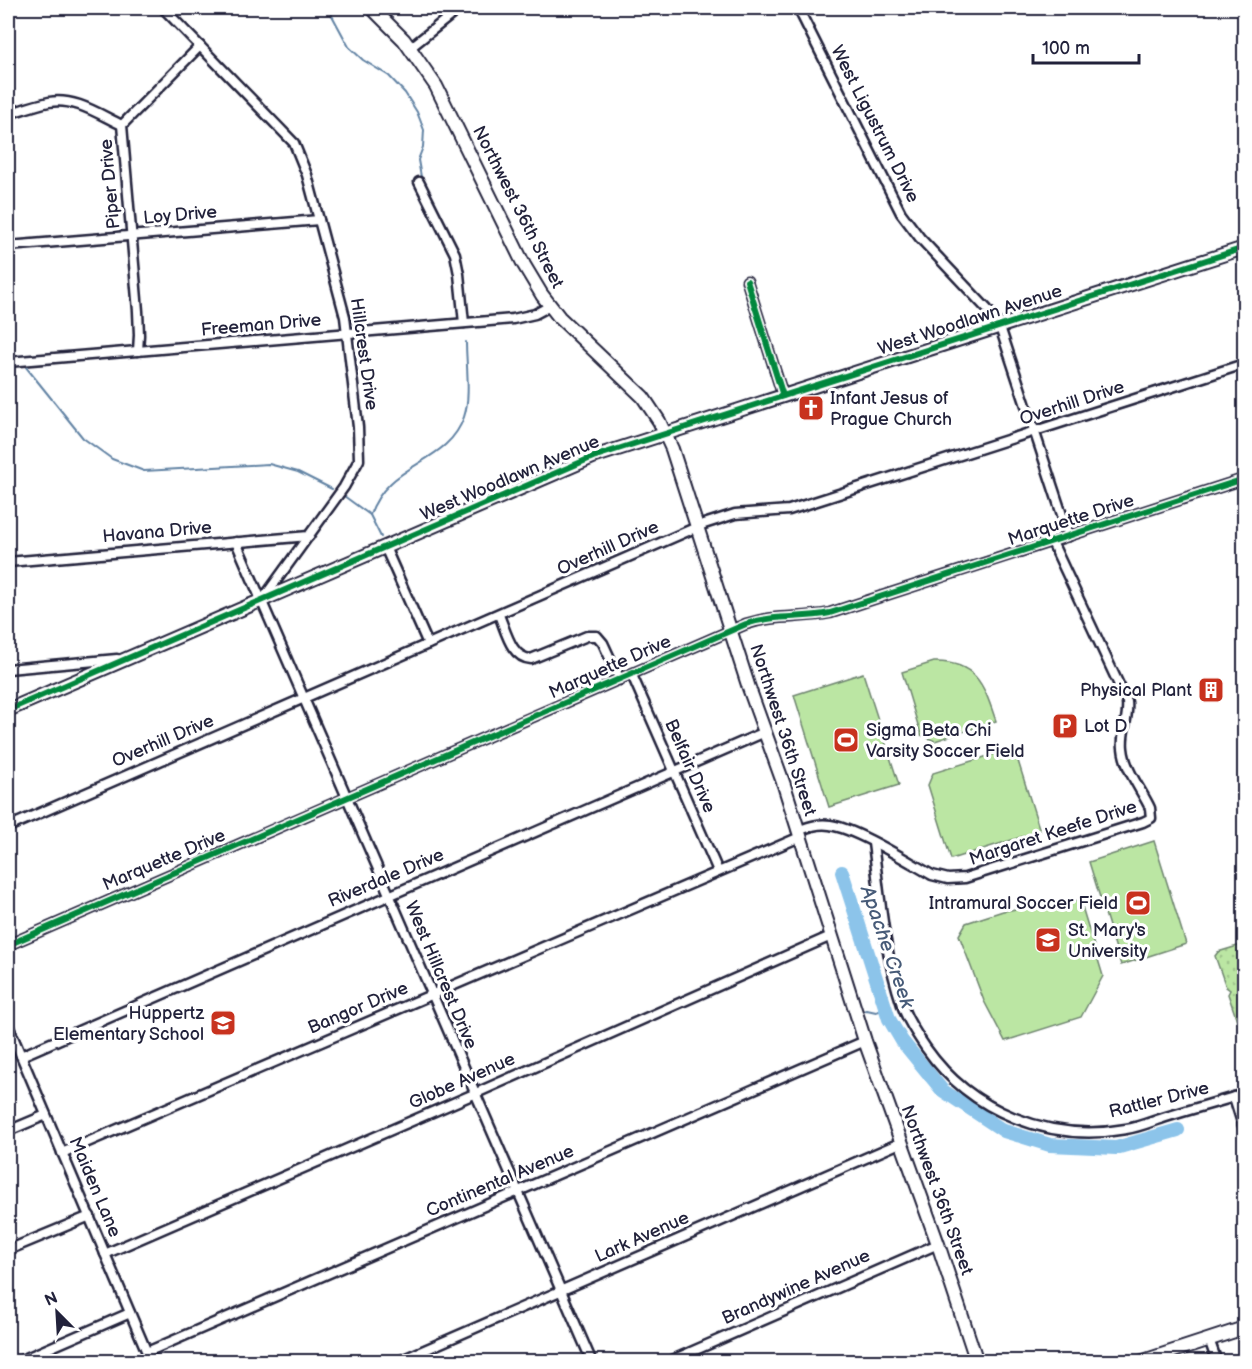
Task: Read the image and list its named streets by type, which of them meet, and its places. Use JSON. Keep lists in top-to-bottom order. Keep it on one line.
{"streets":{"main road":["Northwest 36th Street","West Woodlawn Avenue"],"street":["West Ligustrum Drive","Piper Drive","Loy Drive","Freeman Drive","Hillcrest Drive","Overhill Drive","Marquette Drive","Havana Drive","Belfair Drive","Margaret Keefe Drive","Riverdale Drive","West Hillcrest Drive","Bangor Drive","Globe Avenue","Rattler Drive","Continental Avenue","Maiden Lane","Lark Avenue","Brandywine Avenue"]},"crossings":[["West Ligustrum Drive","West Woodlawn Avenue"],["West Ligustrum Drive","Overhill Drive"],["West Ligustrum Drive","Marquette Drive"],["Piper Drive","Loy Drive"],["Piper Drive","Freeman Drive"],["Piper Drive","Hillcrest Drive"],["Northwest 36th Street","West Woodlawn Avenue"],["Northwest 36th Street","Freeman Drive"],["Northwest 36th Street","Overhill Drive"],["Northwest 36th Street","Marquette Drive"],["Northwest 36th Street","Margaret Keefe Drive"],["Northwest 36th Street","Riverdale Drive"],["Northwest 36th Street","Bangor Drive"],["Northwest 36th Street","Globe Avenue"],["Northwest 36th Street","Continental Avenue"],["Northwest 36th Street","Lark Avenue"],["Northwest 36th Street","Brandywine Avenue"],["Loy Drive","Hillcrest Drive"],["West Woodlawn Avenue","Hillcrest Drive"],["West Woodlawn Avenue","West Hillcrest Drive"],["Freeman Drive","Hillcrest Drive"],["Hillcrest Drive","Havana Drive"],["Hillcrest Drive","West Hillcrest Drive"],["Overhill Drive","West Hillcrest Drive"],["Marquette Drive","Belfair Drive"],["Marquette Drive","Margaret Keefe Drive"],["Marquette Drive","West Hillcrest Drive"],["Belfair Drive","Riverdale Drive"],["Belfair Drive","Bangor Drive"],["Margaret Keefe Drive","Bangor Drive"],["Margaret Keefe Drive","Rattler Drive"],["Riverdale Drive","West Hillcrest Drive"],["Riverdale Drive","Maiden Lane"],["West Hillcrest Drive","Bangor Drive"],["West Hillcrest Drive","Globe Avenue"],["West Hillcrest Drive","Continental Avenue"],["West Hillcrest Drive","Lark Avenue"],["Bangor Drive","Maiden Lane"],["Globe Avenue","Maiden Lane"],["Continental Avenue","Maiden Lane"]],"water":["Apache Creek"],"places":{"church":["Infant Jesus of Prague Church"],"building":["Physical Plant"],"parking":["Lot D"],"sports":["Sigma Beta Chi Varsity Soccer Field","Intramural Soccer Field"],"school or university":["St. Mary's University","Huppertz Elementary School"]},"scale_bar":"100 m","north":"top left"}
